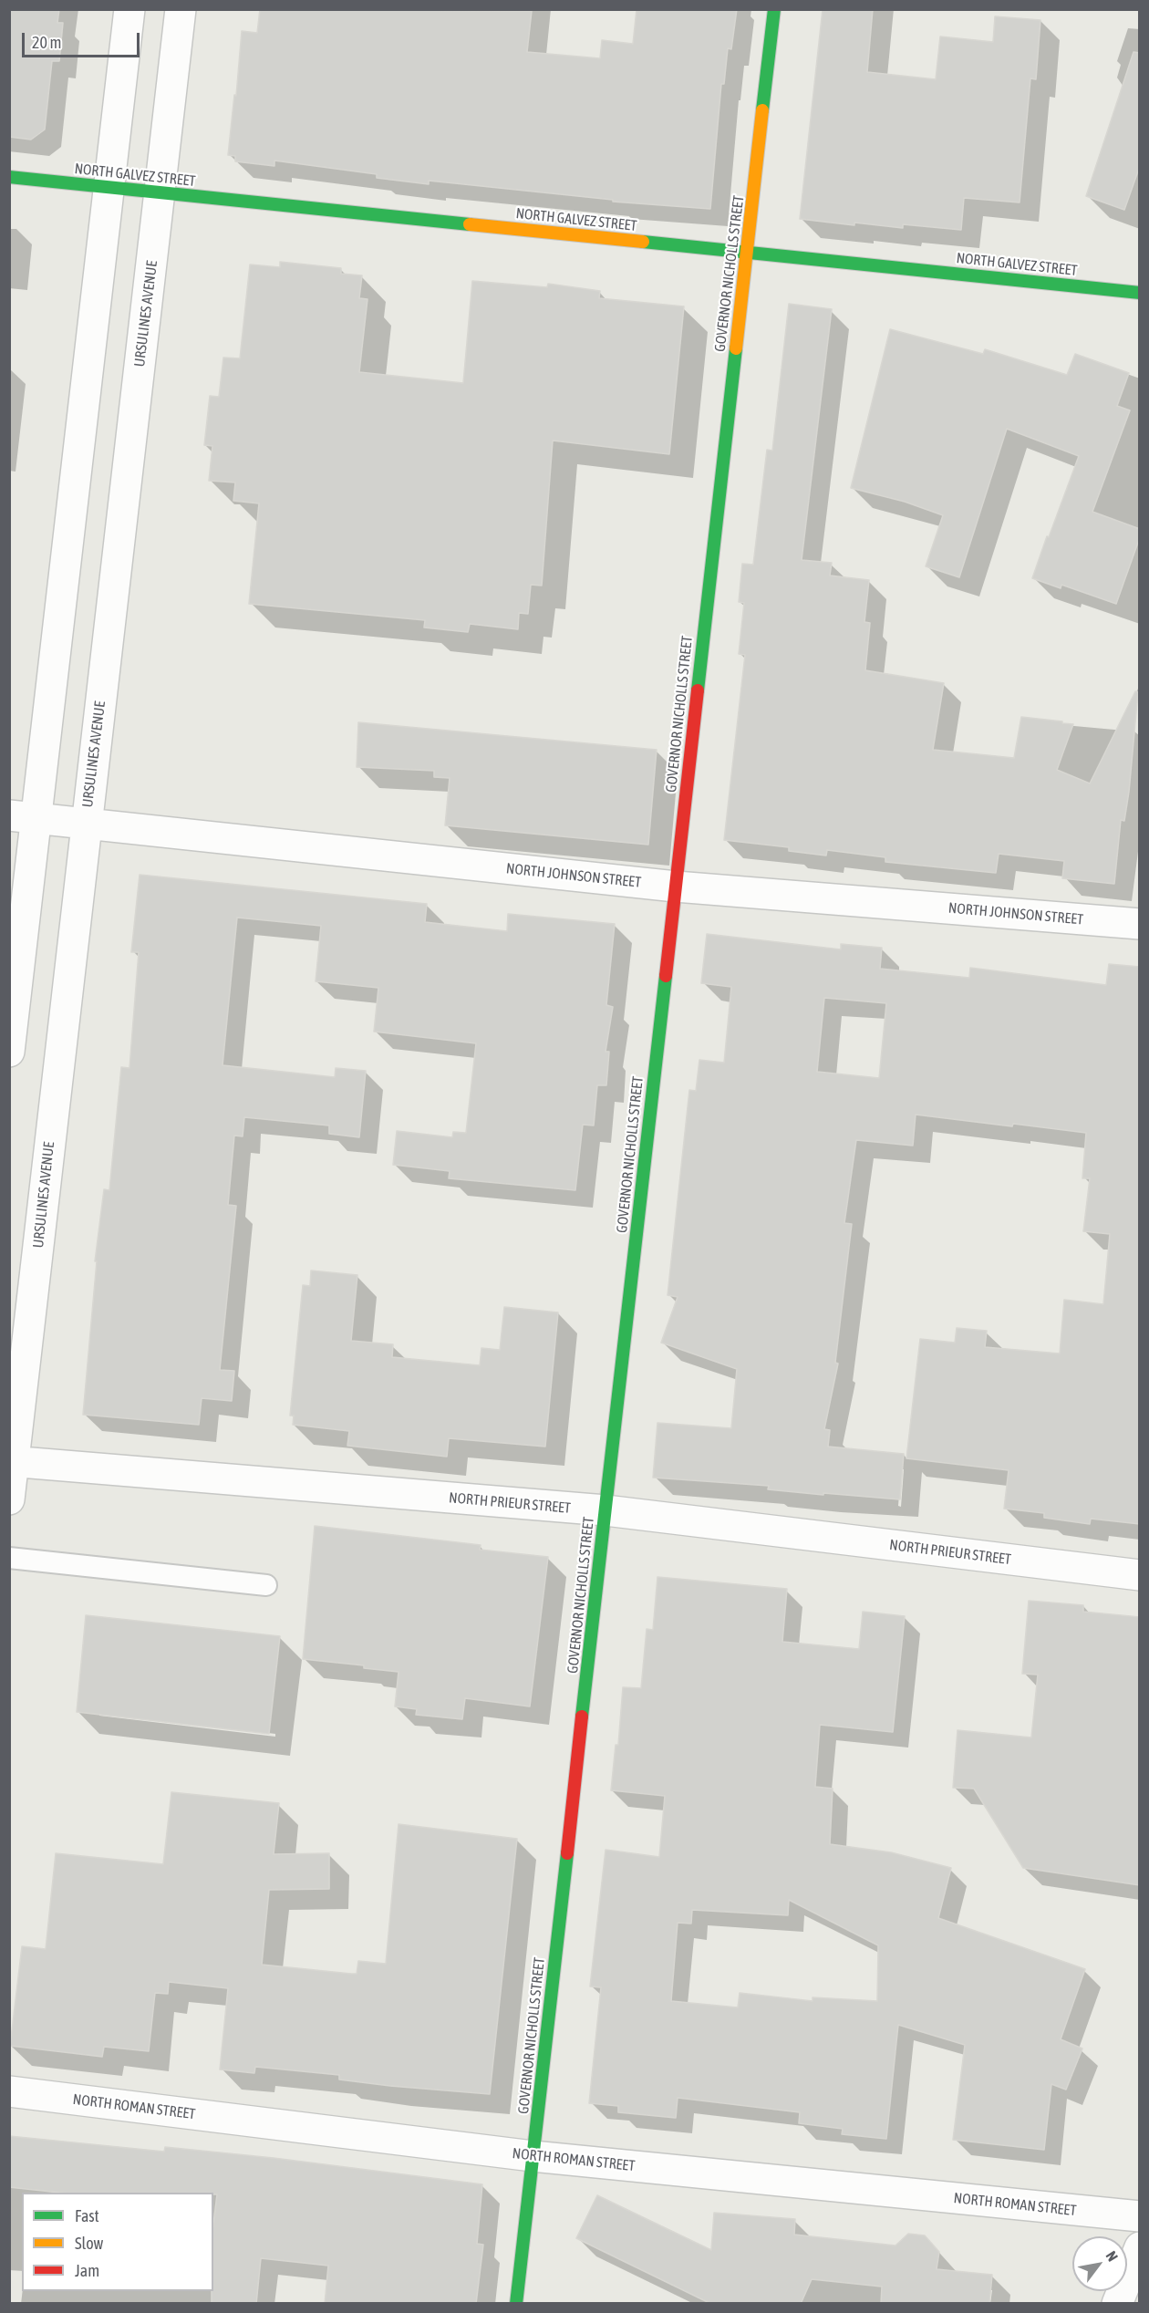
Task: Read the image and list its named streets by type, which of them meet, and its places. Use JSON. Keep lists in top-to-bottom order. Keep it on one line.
{"streets":{"street":["NORTH GALVEZ STREET","GOVERNOR NICHOLLS STREET","URSULINES AVENUE","NORTH JOHNSON STREET","NORTH PRIEUR STREET","NORTH ROMAN STREET"]},"crossings":[["NORTH GALVEZ STREET","GOVERNOR NICHOLLS STREET"],["NORTH GALVEZ STREET","URSULINES AVENUE"],["GOVERNOR NICHOLLS STREET","NORTH JOHNSON STREET"],["GOVERNOR NICHOLLS STREET","NORTH PRIEUR STREET"],["GOVERNOR NICHOLLS STREET","NORTH ROMAN STREET"],["URSULINES AVENUE","NORTH JOHNSON STREET"],["URSULINES AVENUE","NORTH PRIEUR STREET"]],"legend":["Fast","Slow","Jam"],"scale_bar":"20 m","north":"top right"}
